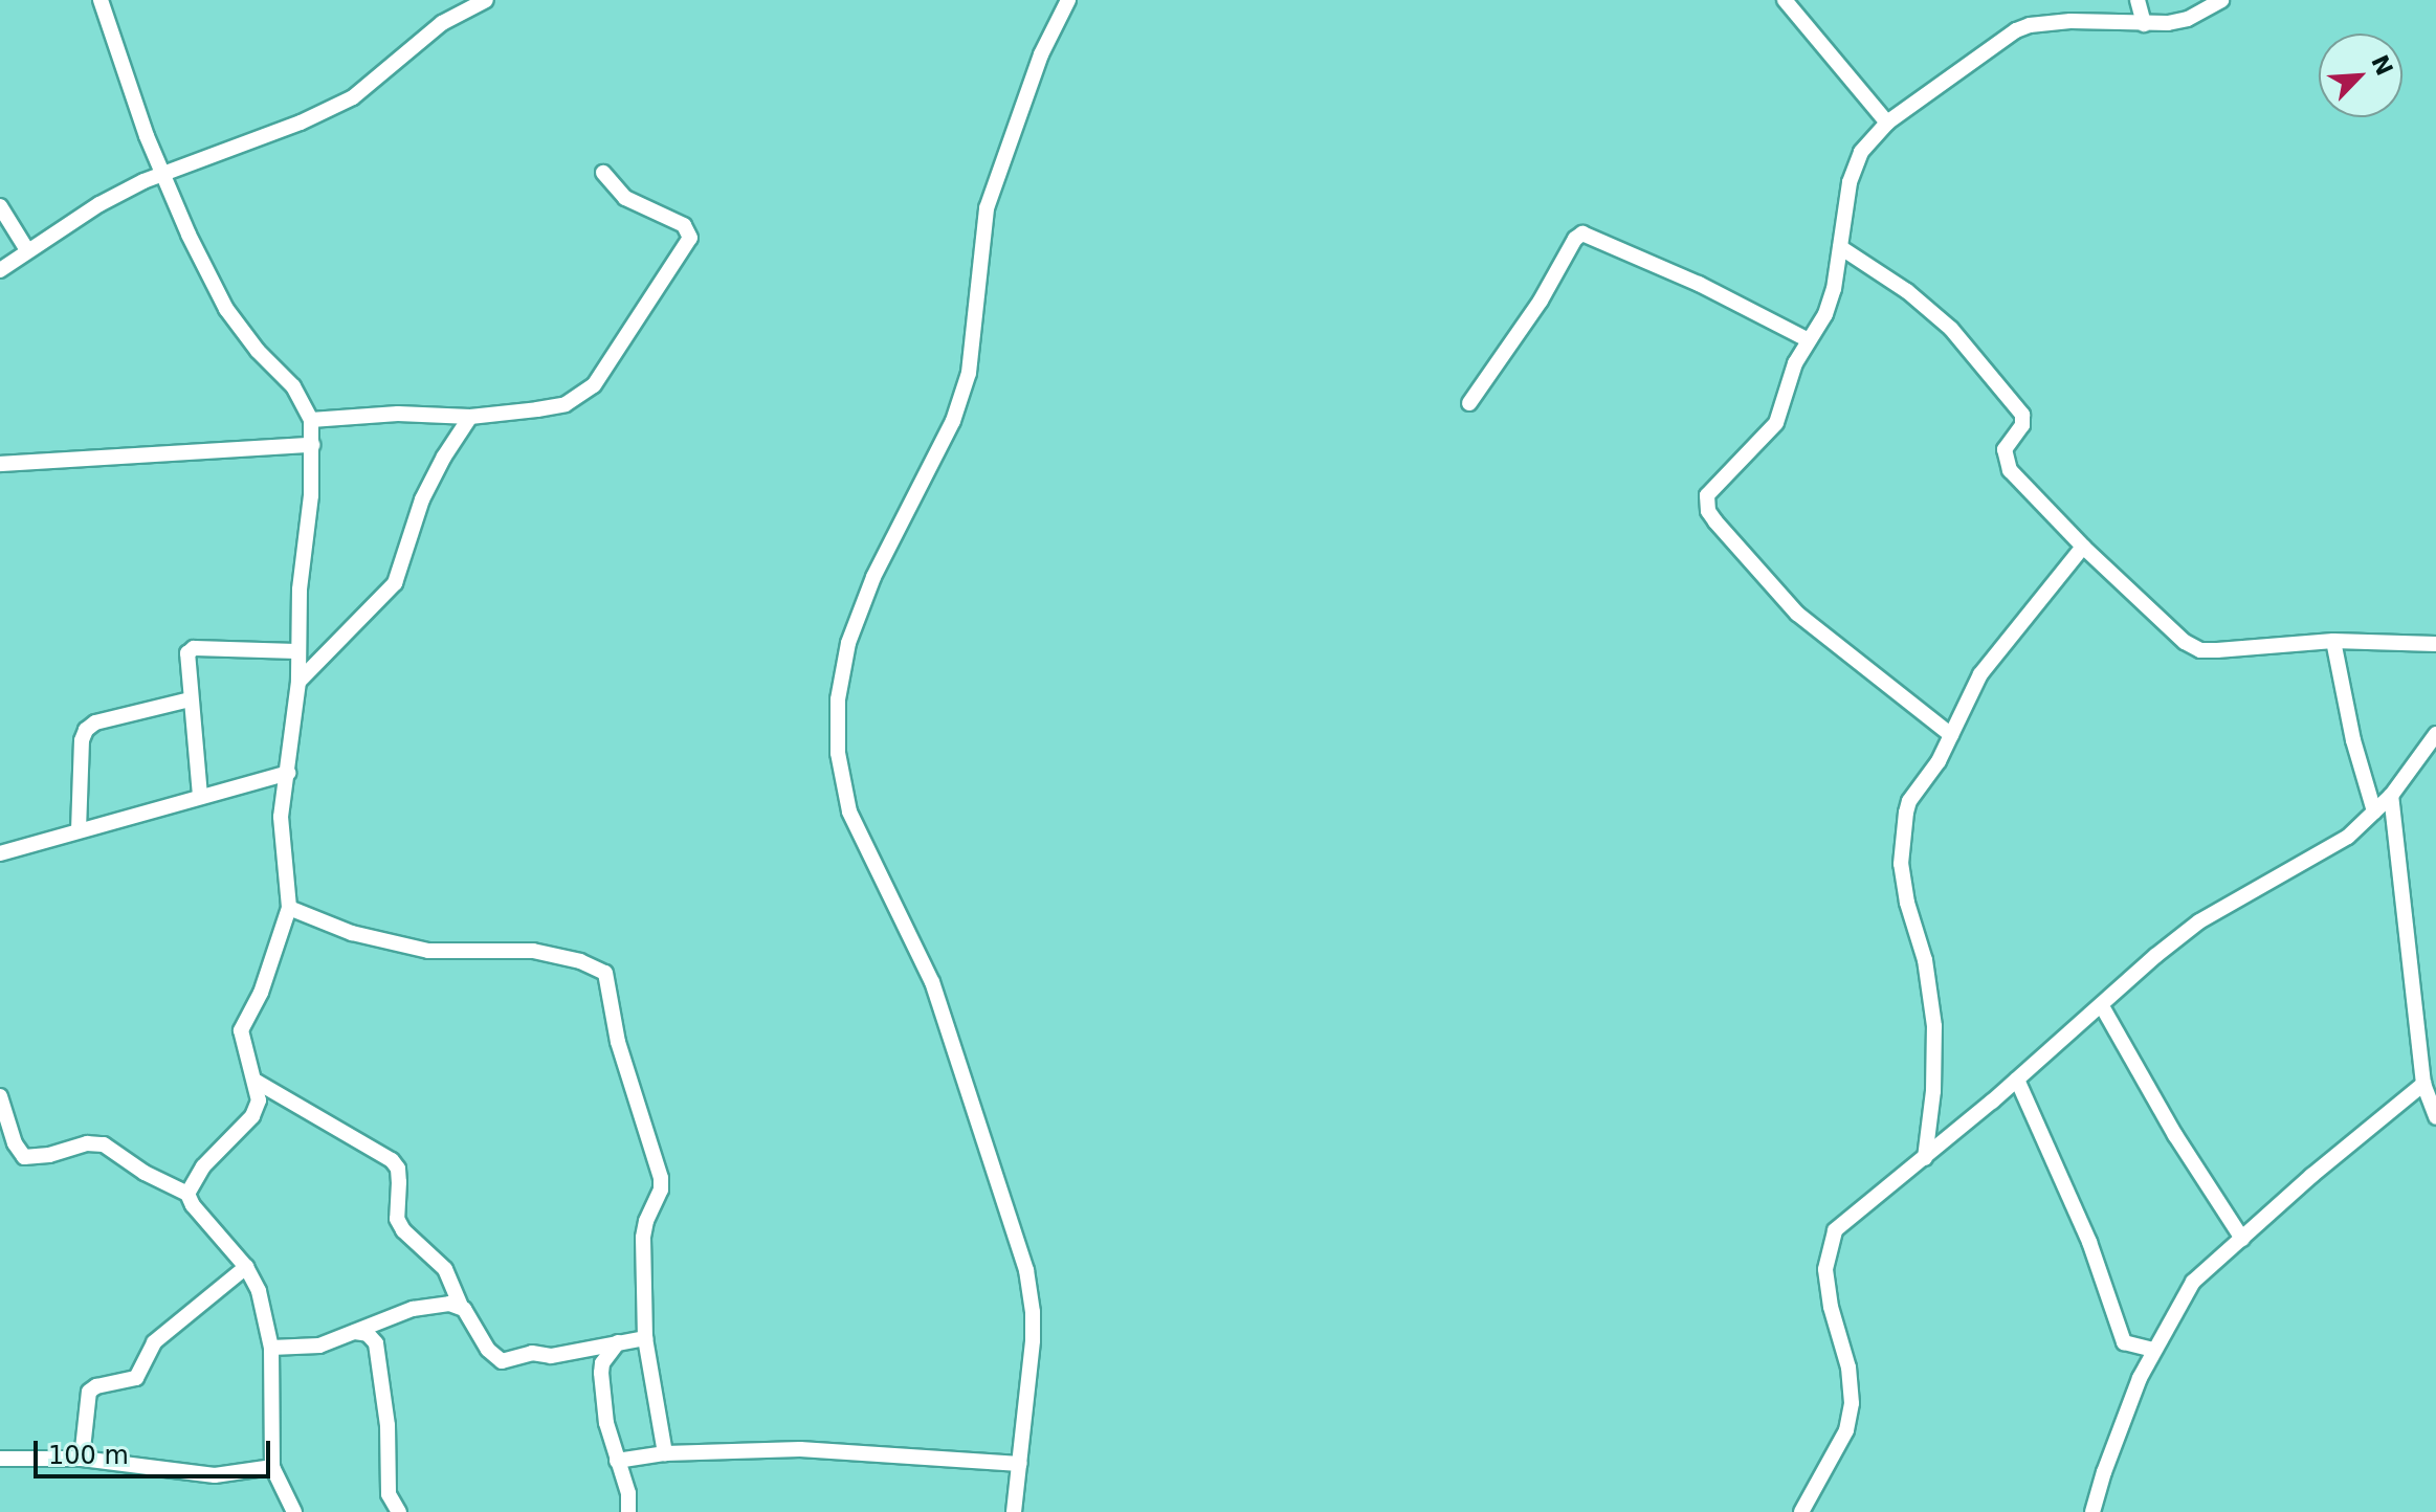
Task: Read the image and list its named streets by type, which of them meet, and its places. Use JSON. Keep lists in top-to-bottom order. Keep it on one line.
{"scale_bar":"100 m","north":"top right"}
